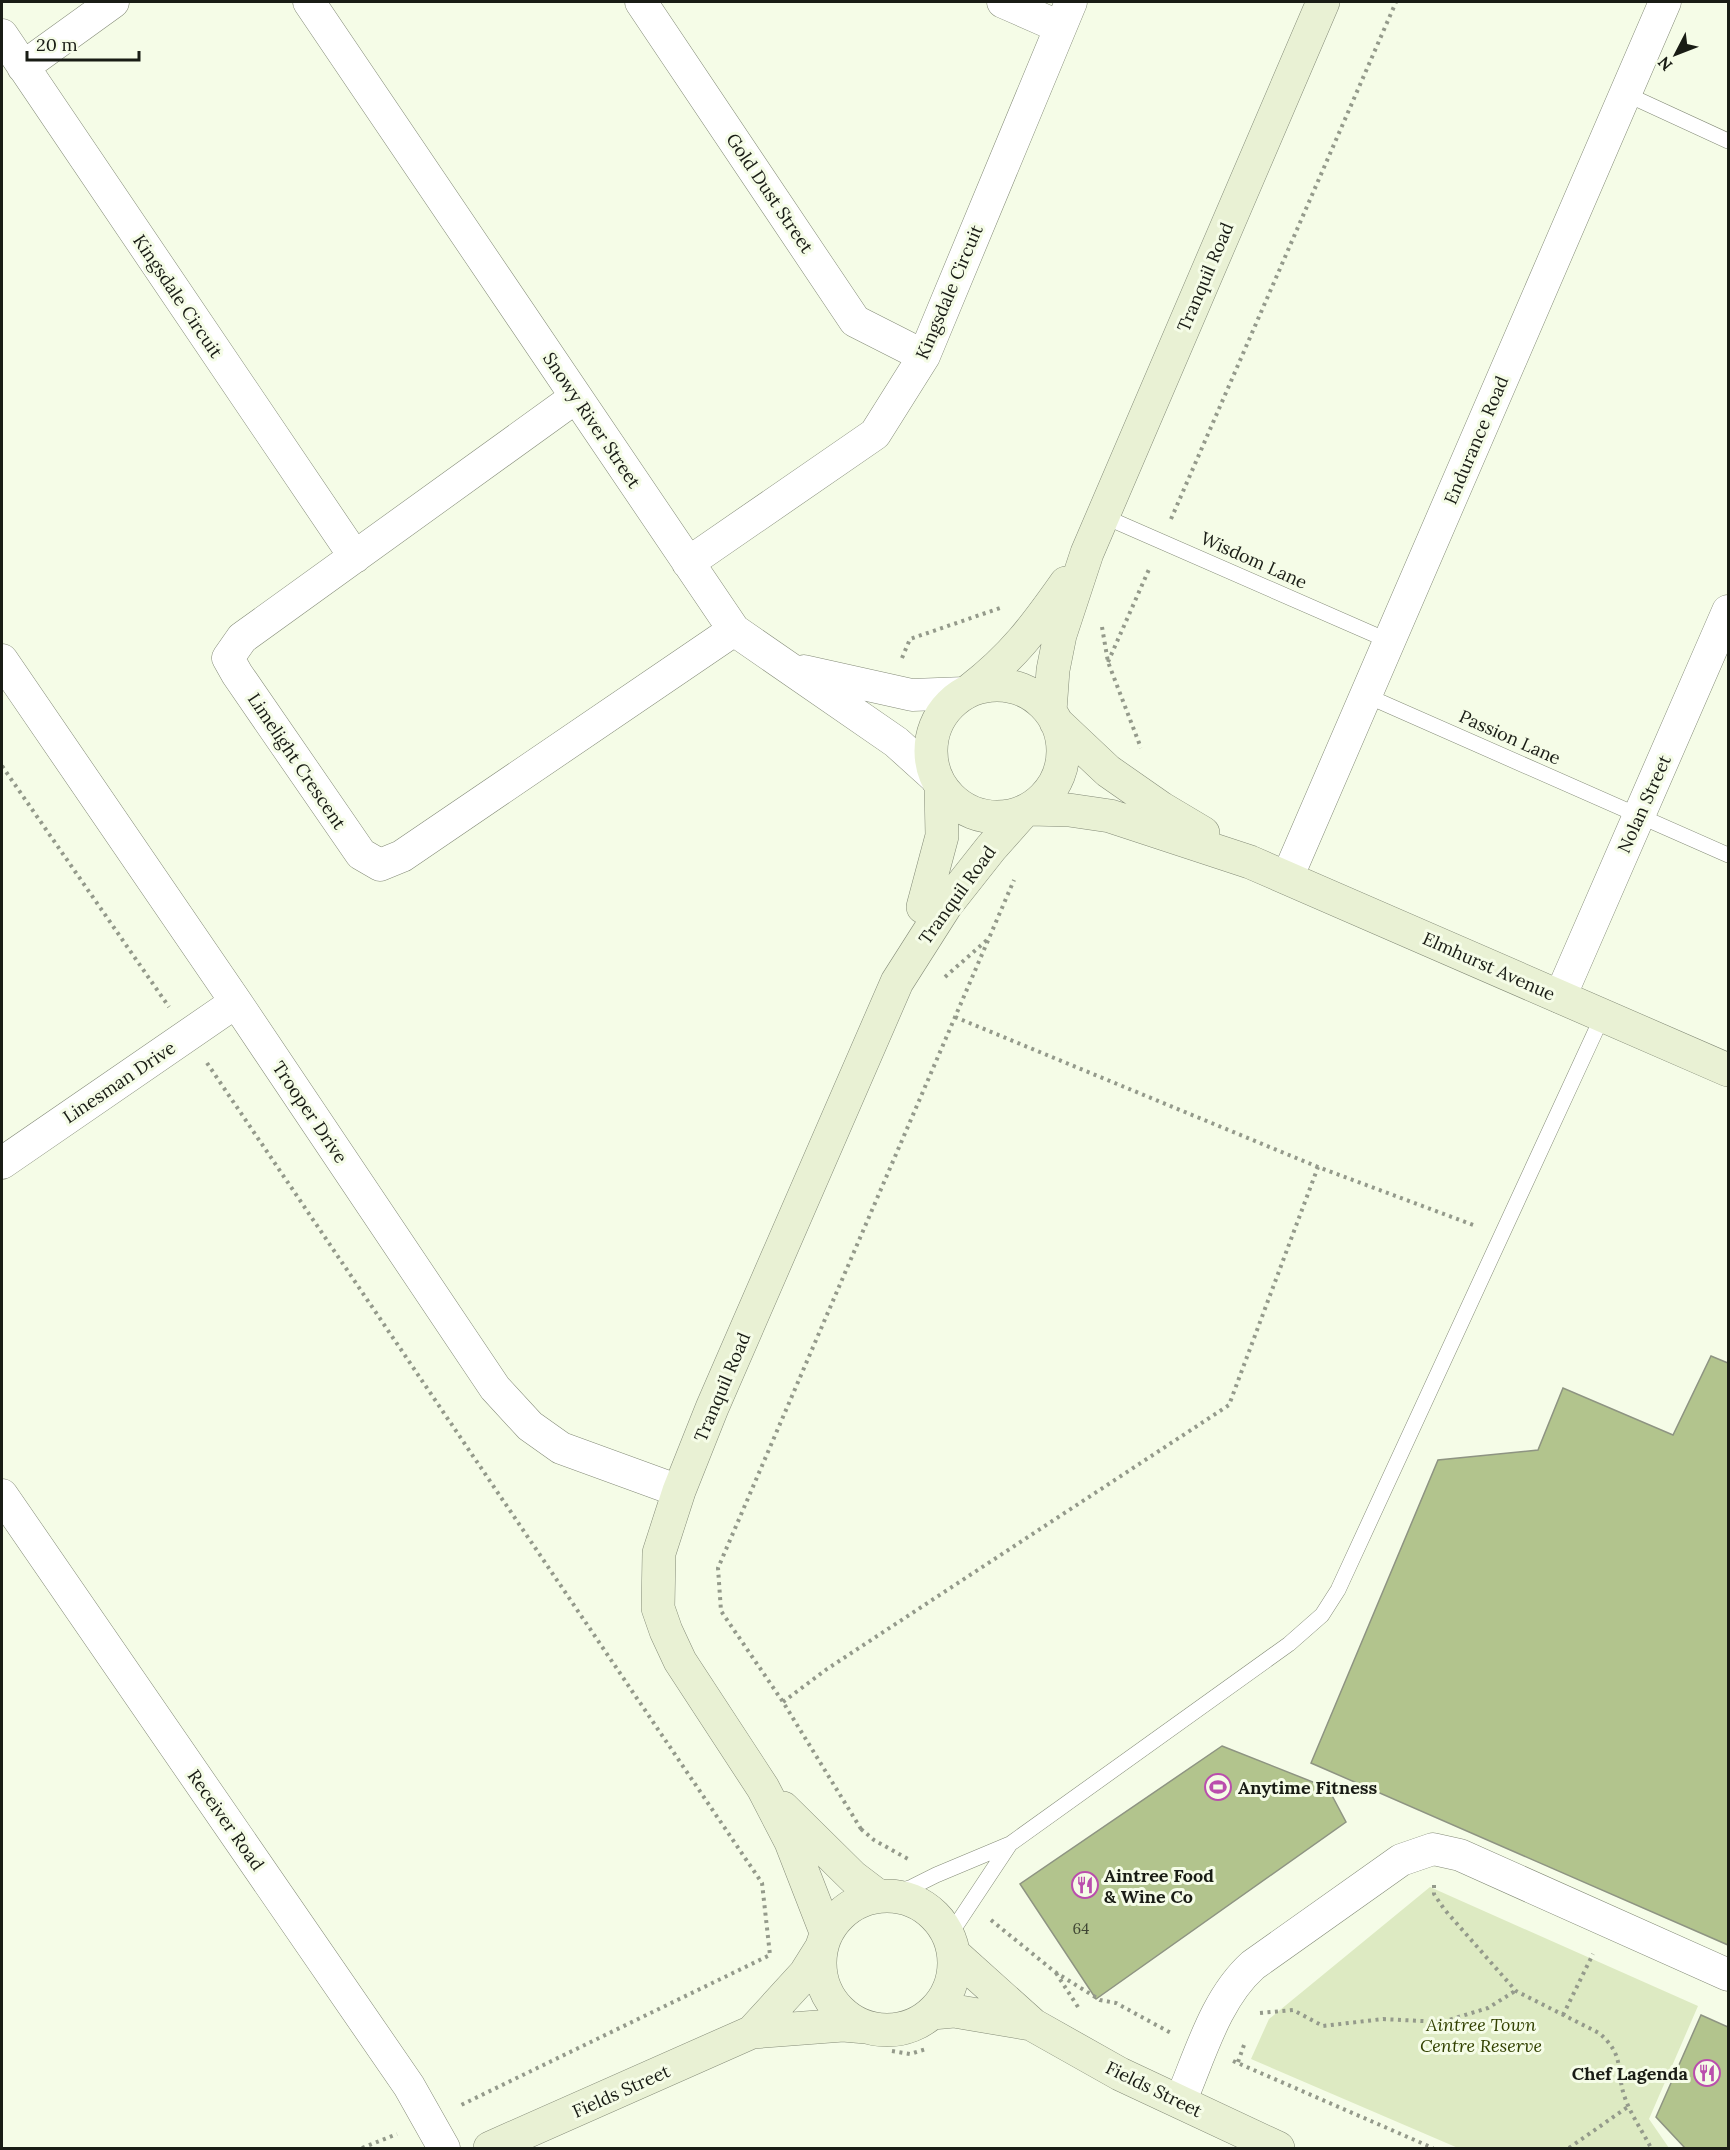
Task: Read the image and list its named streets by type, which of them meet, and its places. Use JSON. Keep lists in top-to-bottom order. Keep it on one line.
{"streets":{"street":["Gold Dust Street","Tranquil Road","Kingsdale Circuit","Snowy River Street","Endurance Road","Limelight Crescent","Nolan Street","Elmhurst Avenue","Linesman Drive","Trooper Drive","Receiver Road","Fields Street"],"lane":["Wisdom Lane","Passion Lane"]},"crossings":[["Gold Dust Street","Kingsdale Circuit"],["Tranquil Road","Snowy River Street"],["Tranquil Road","Wisdom Lane"],["Tranquil Road","Elmhurst Avenue"],["Tranquil Road","Trooper Drive"],["Tranquil Road","Fields Street"],["Kingsdale Circuit","Snowy River Street"],["Kingsdale Circuit","Limelight Crescent"],["Snowy River Street","Limelight Crescent"],["Snowy River Street","Elmhurst Avenue"],["Endurance Road","Wisdom Lane"],["Endurance Road","Passion Lane"],["Endurance Road","Elmhurst Avenue"],["Passion Lane","Nolan Street"],["Nolan Street","Elmhurst Avenue"],["Linesman Drive","Trooper Drive"]],"parks":["Aintree Town Centre Reserve"],"places":{"sports":["Anytime Fitness"],"restaurant":["Aintree Food & Wine Co","Chef Lagenda"]},"house_numbers":["64"],"scale_bar":"20 m","north":"bottom left"}
